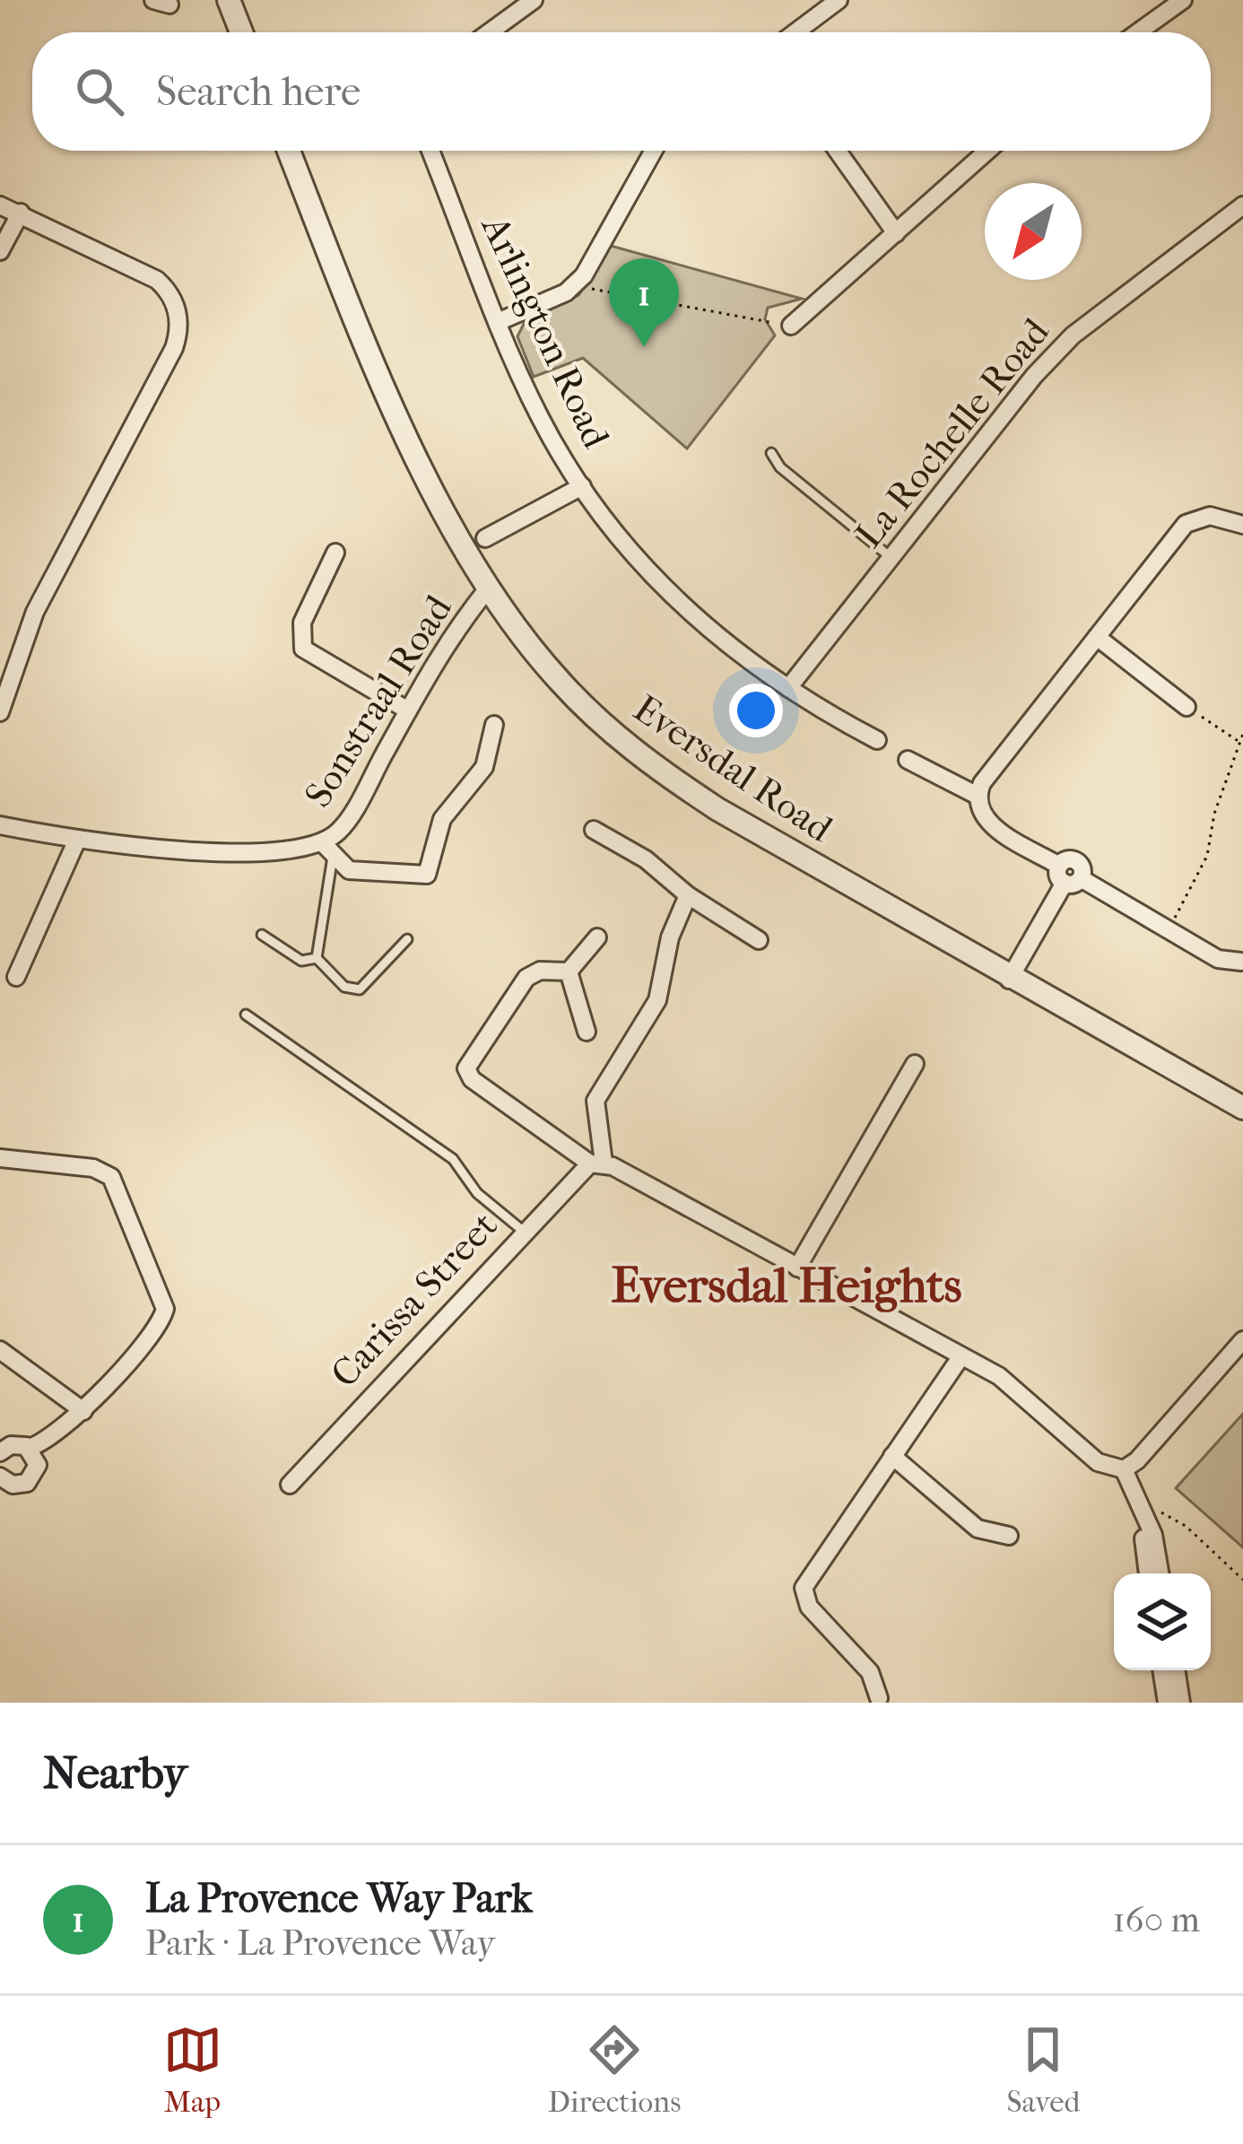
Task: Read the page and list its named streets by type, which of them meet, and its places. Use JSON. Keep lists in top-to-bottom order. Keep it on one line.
{"streets":{"street":["Arlington Road","La Rochelle Road","Sonstraal Road","Eversdal Road","Carissa Street"]},"crossings":[["Arlington Road","La Rochelle Road"],["Sonstraal Road","Eversdal Road"]],"districts":["Eversdal Heights"],"north":"bottom left","page":{"search":"Search here","pins":"1","heading":"Nearby","list":[{"mark":"1","name":"La Provence Way Park","note":"Park · La Provence Way","value":"160 m"}],"nav":["Map","Directions","Saved"]}}
